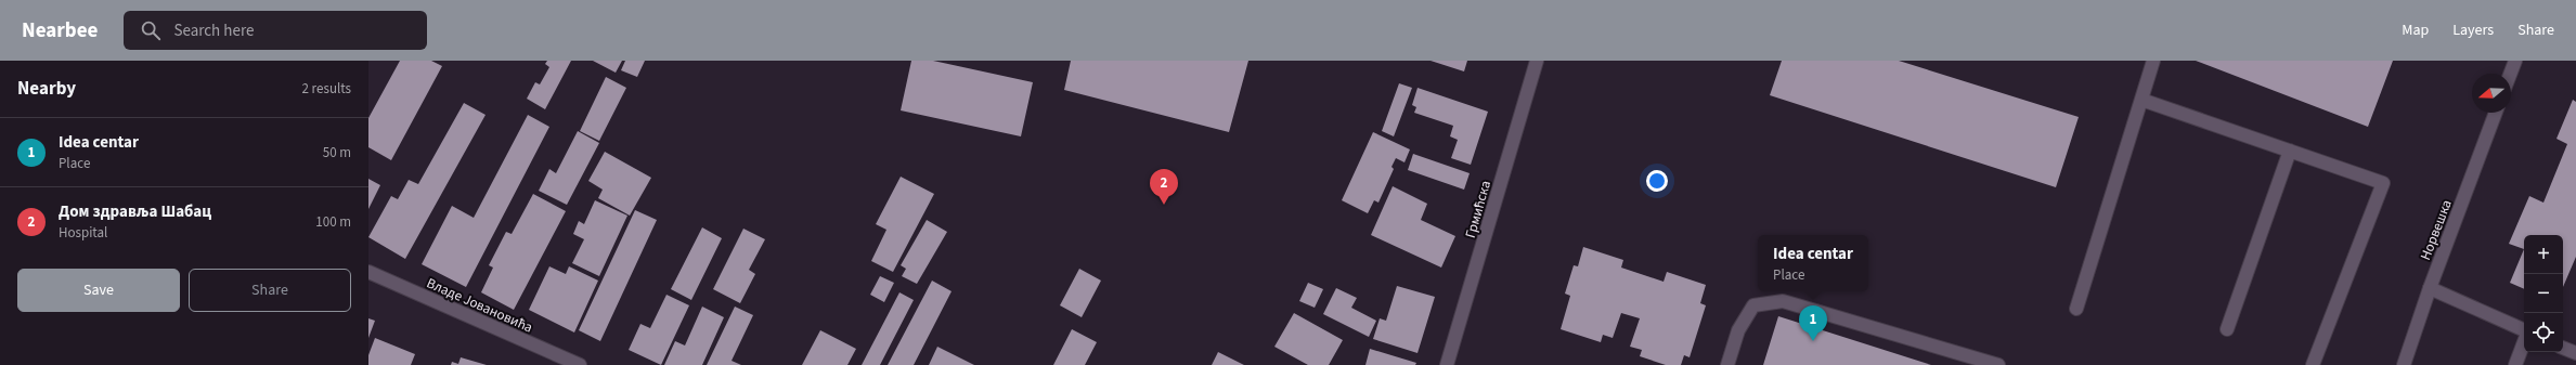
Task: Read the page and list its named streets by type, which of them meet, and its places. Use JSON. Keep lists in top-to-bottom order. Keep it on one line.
{"streets":{"street":["Грмићска","Норвешка","Владе Јовановића"]},"north":"left","page":{"header":"Nearbee","search":"Search here","nav":["Map","Layers","Share"],"heading":["Nearby","2 results"],"list":[{"mark":"1","name":"Idea centar","note":"Place","value":"50 m"},{"mark":"2","name":"Дом здравља Шабац","note":"Hospital","value":"100 m"}],"pins":["2","1"],"map_buttons":["+","−"],"popup":["Idea centar","Place"],"buttons":["Save","Share"]}}
